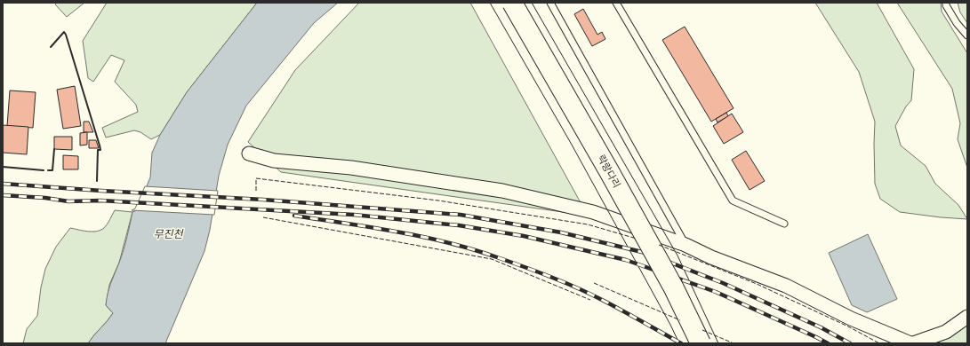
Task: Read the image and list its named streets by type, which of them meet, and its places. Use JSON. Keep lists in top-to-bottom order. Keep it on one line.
{"streets":{"main road":["락랑다리"]},"water":["무진천"]}
